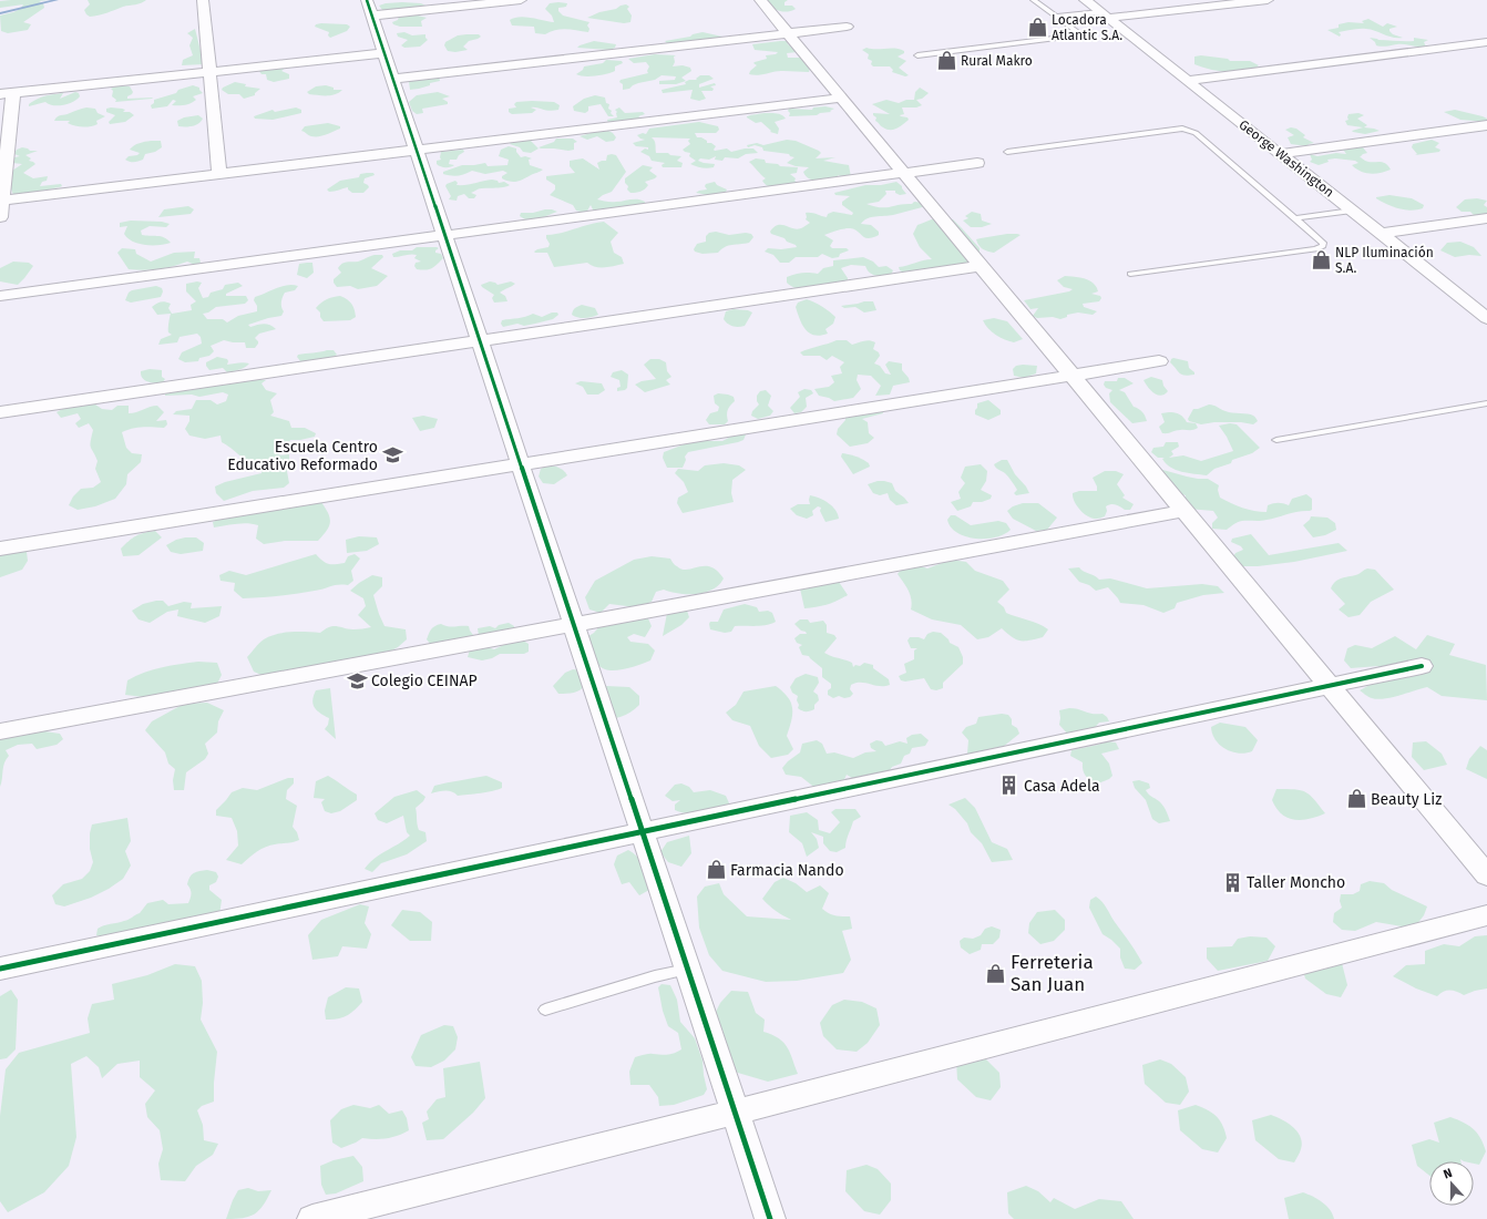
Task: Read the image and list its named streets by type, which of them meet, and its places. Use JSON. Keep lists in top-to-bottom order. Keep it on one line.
{"streets":{"street":["George Washington"]},"places":{"shop":["Locadora Atlantic S.A.","Rural Makro","NLP Iluminación S.A.","Beauty Liz","Farmacia Nando","Ferreteria San Juan"],"school or university":["Escuela Centro Educativo Reformado","Colegio CEINAP"],"building":["Casa Adela","Taller Moncho"]},"north":"top"}
